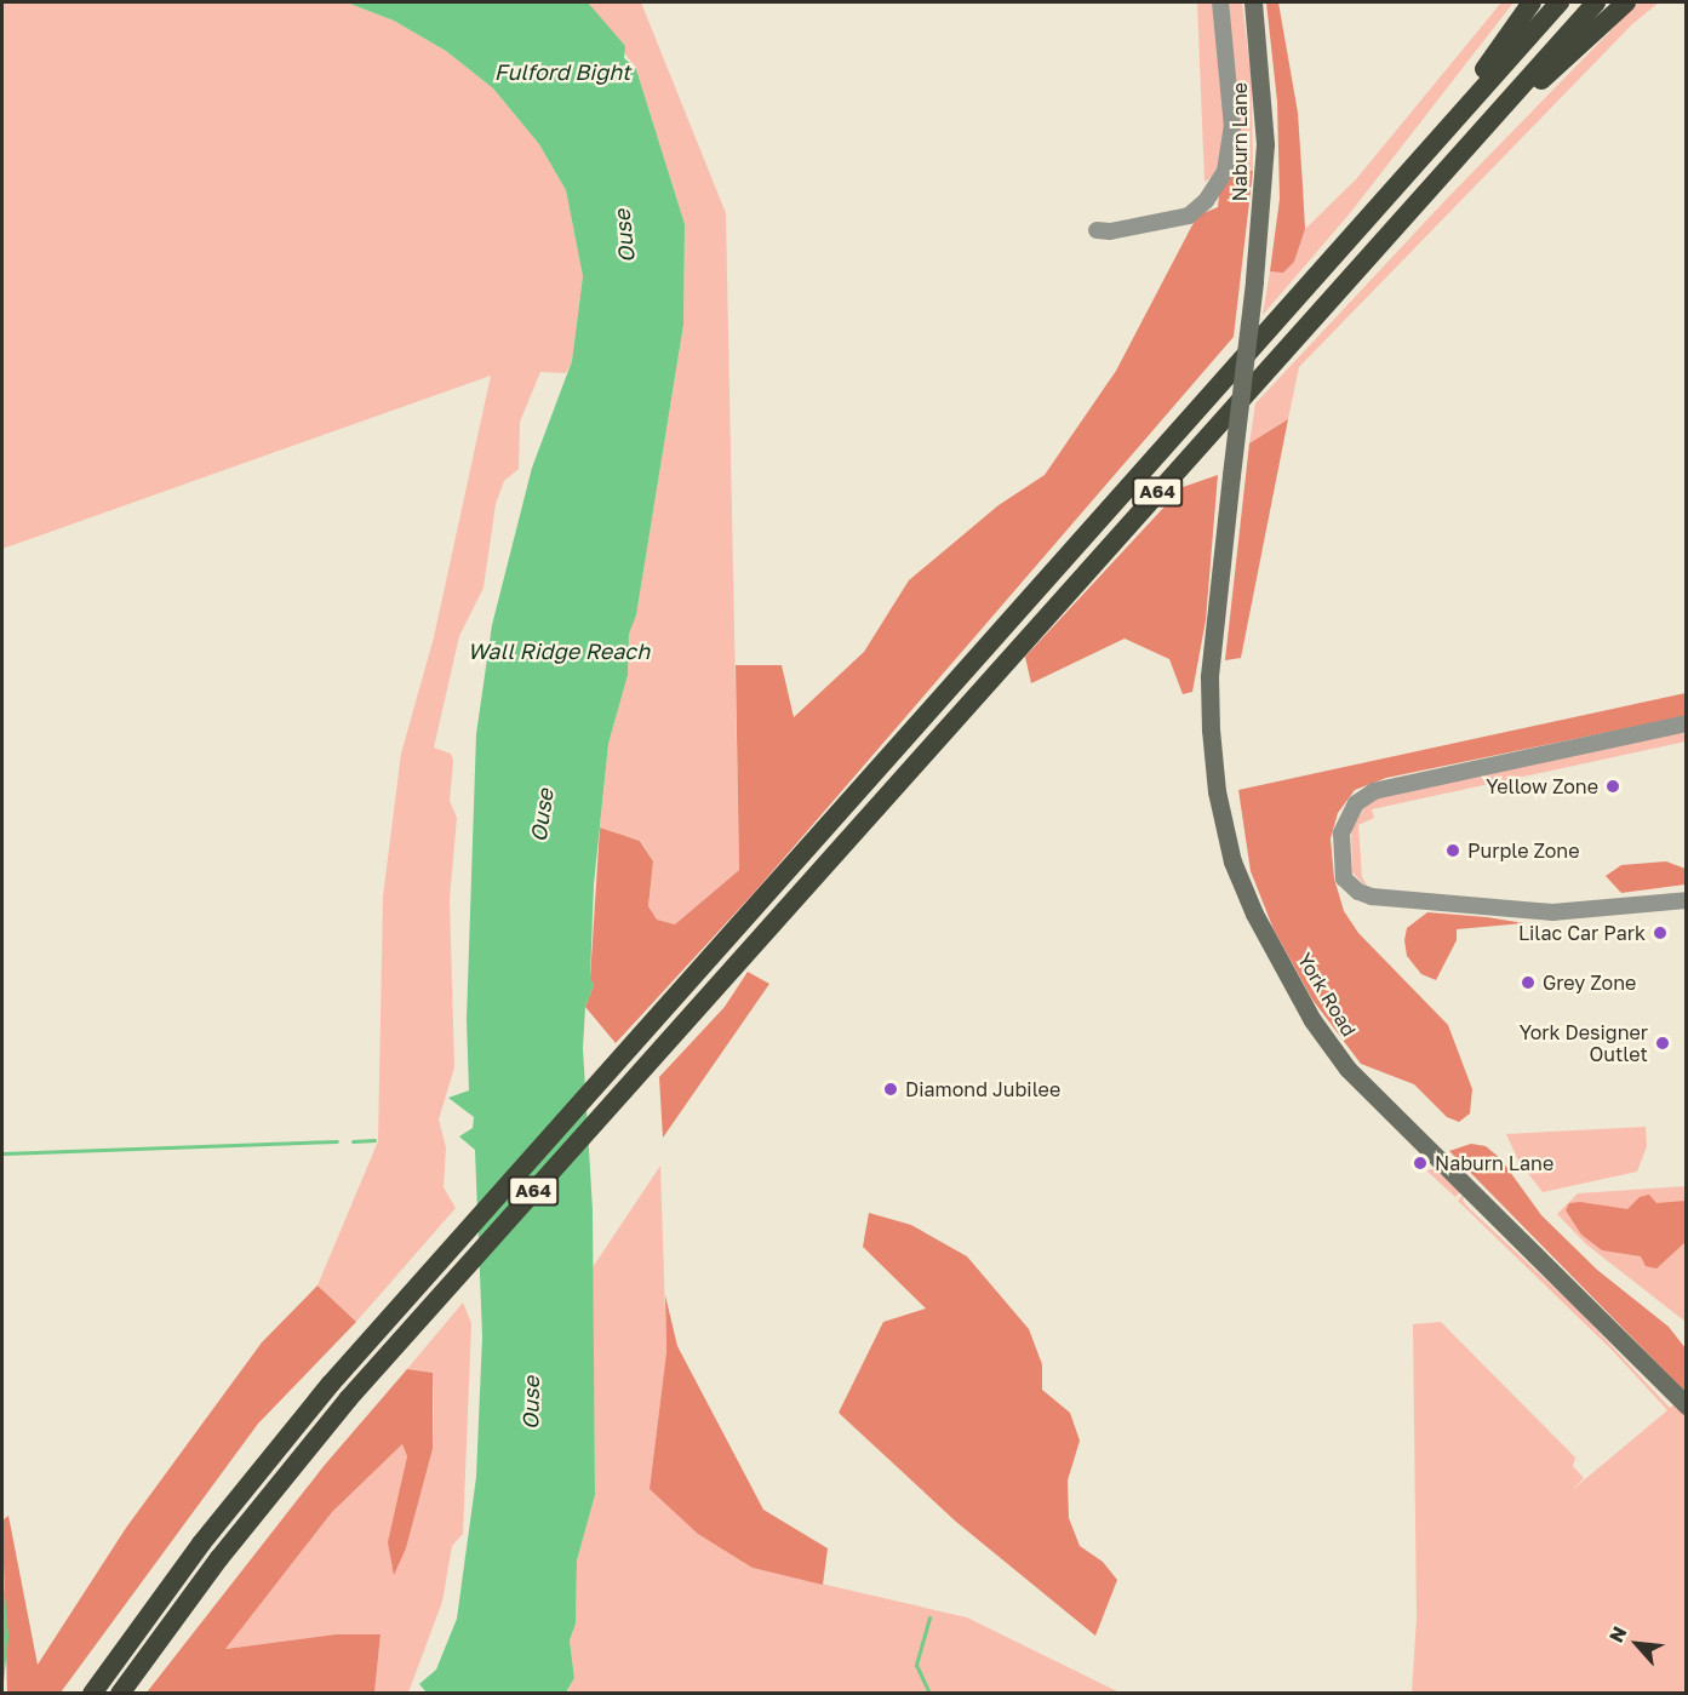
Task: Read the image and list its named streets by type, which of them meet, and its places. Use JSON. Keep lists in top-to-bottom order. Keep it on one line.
{"streets":{"highway":["A64"],"main road":["Naburn Lane","York Road"]},"crossings":[["Naburn Lane","York Road"]],"water":["Fulford Bight","Ouse","Wall Ridge Reach"],"places":["Yellow Zone","Purple Zone","Lilac Car Park","Grey Zone","York Designer Outlet","Diamond Jubilee","Naburn Lane"],"north":"top left"}
